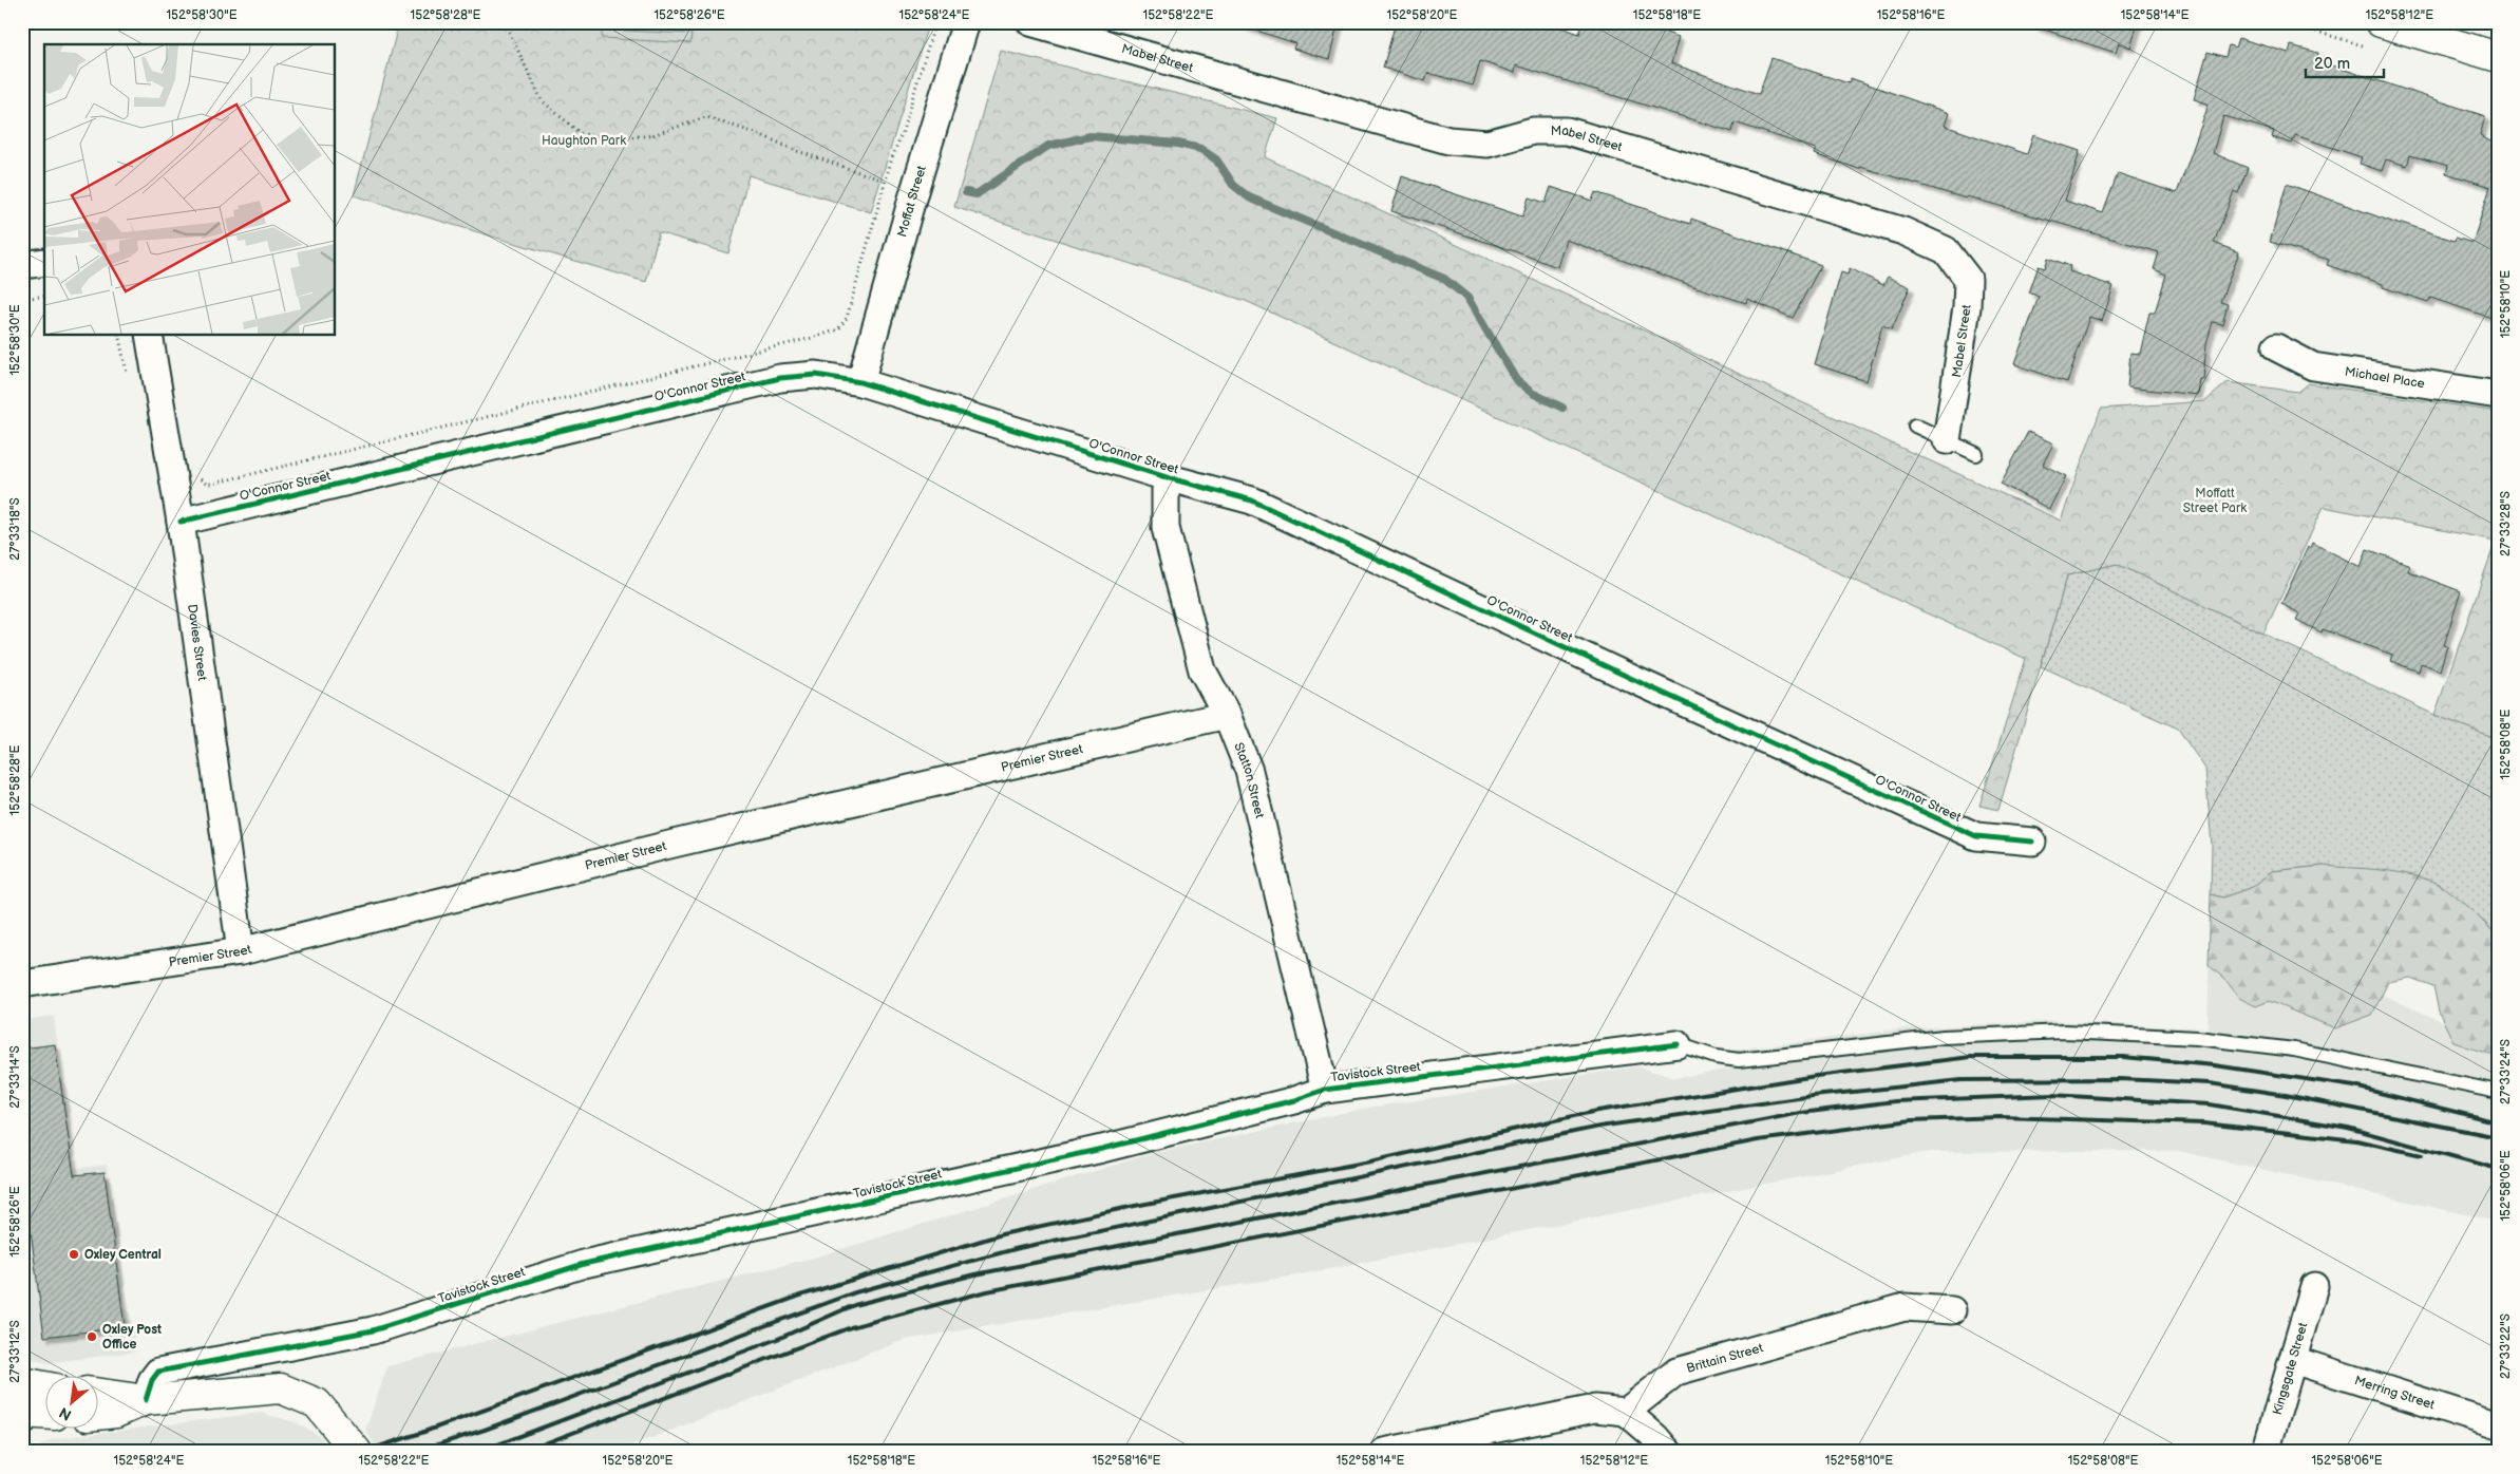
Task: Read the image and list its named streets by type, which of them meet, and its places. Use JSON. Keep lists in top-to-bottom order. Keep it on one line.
{"streets":{"street":["Mabel Street","Moffat Street","Michael Place","O'Connor Street","Davies Street","Premier Street","Statton Street","Tavistock Street","Brittain Street","Kingsgate Street","Merring Street"]},"crossings":[["Moffat Street","O'Connor Street"],["O'Connor Street","Davies Street"],["O'Connor Street","Statton Street"],["Davies Street","Premier Street"],["Premier Street","Statton Street"],["Statton Street","Tavistock Street"],["Kingsgate Street","Merring Street"]],"parks":["Haughton Park","Moffatt Street Park"],"places":["Oxley Central","Oxley Post Office"],"scale_bar":"20 m","north":"bottom left","coordinates":["152°58'30\"E","152°58'28\"E","152°58'26\"E","152°58'24\"E","152°58'22\"E","152°58'20\"E","152°58'18\"E","152°58'16\"E","152°58'14\"E","152°58'12\"E","152°58'10\"E","27°33'28\"S","27°33'18\"S","152°58'08\"E","27°33'24\"S","27°33'14\"S","152°58'06\"E","27°33'22\"S","27°33'12\"S"]}
